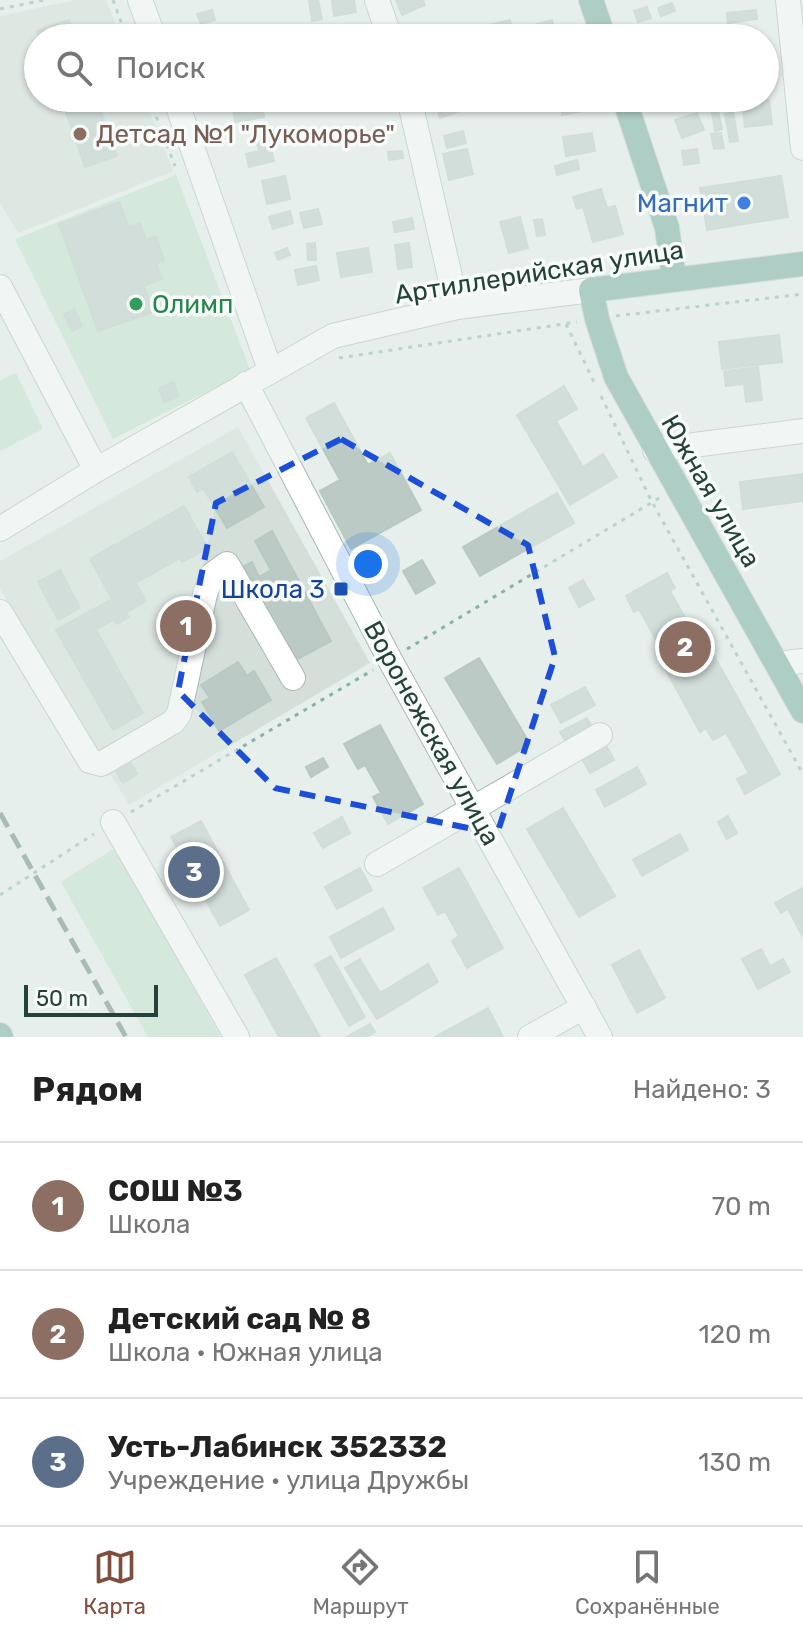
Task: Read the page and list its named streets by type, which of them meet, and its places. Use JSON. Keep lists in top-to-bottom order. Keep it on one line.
{"streets":{"main road":["Артиллерийская улица","Южная улица"],"street":["Воронежская улица"]},"crossings":[["Артиллерийская улица","Южная улица"],["Артиллерийская улица","Воронежская улица"]],"places":{"other":["Детсад №1 \"Лукоморье\"","Магнит","Олимп"],"transit":["Школа 3"]},"scale_bar":"50 m","page":{"search":"Поиск","pins":["1","2","3"],"scale":"50 m","heading":["Рядом","Найдено: 3"],"list":[{"mark":"1","name":"СОШ №3","note":"Школа","value":"70 m"},{"mark":"2","name":"Детский сад № 8","note":"Школа · Южная улица","value":"120 m"},{"mark":"3","name":"Усть-Лабинск 352332","note":"Учреждение · улица Дружбы","value":"130 m"}],"nav":["Карта","Маршрут","Сохранённые"]}}
